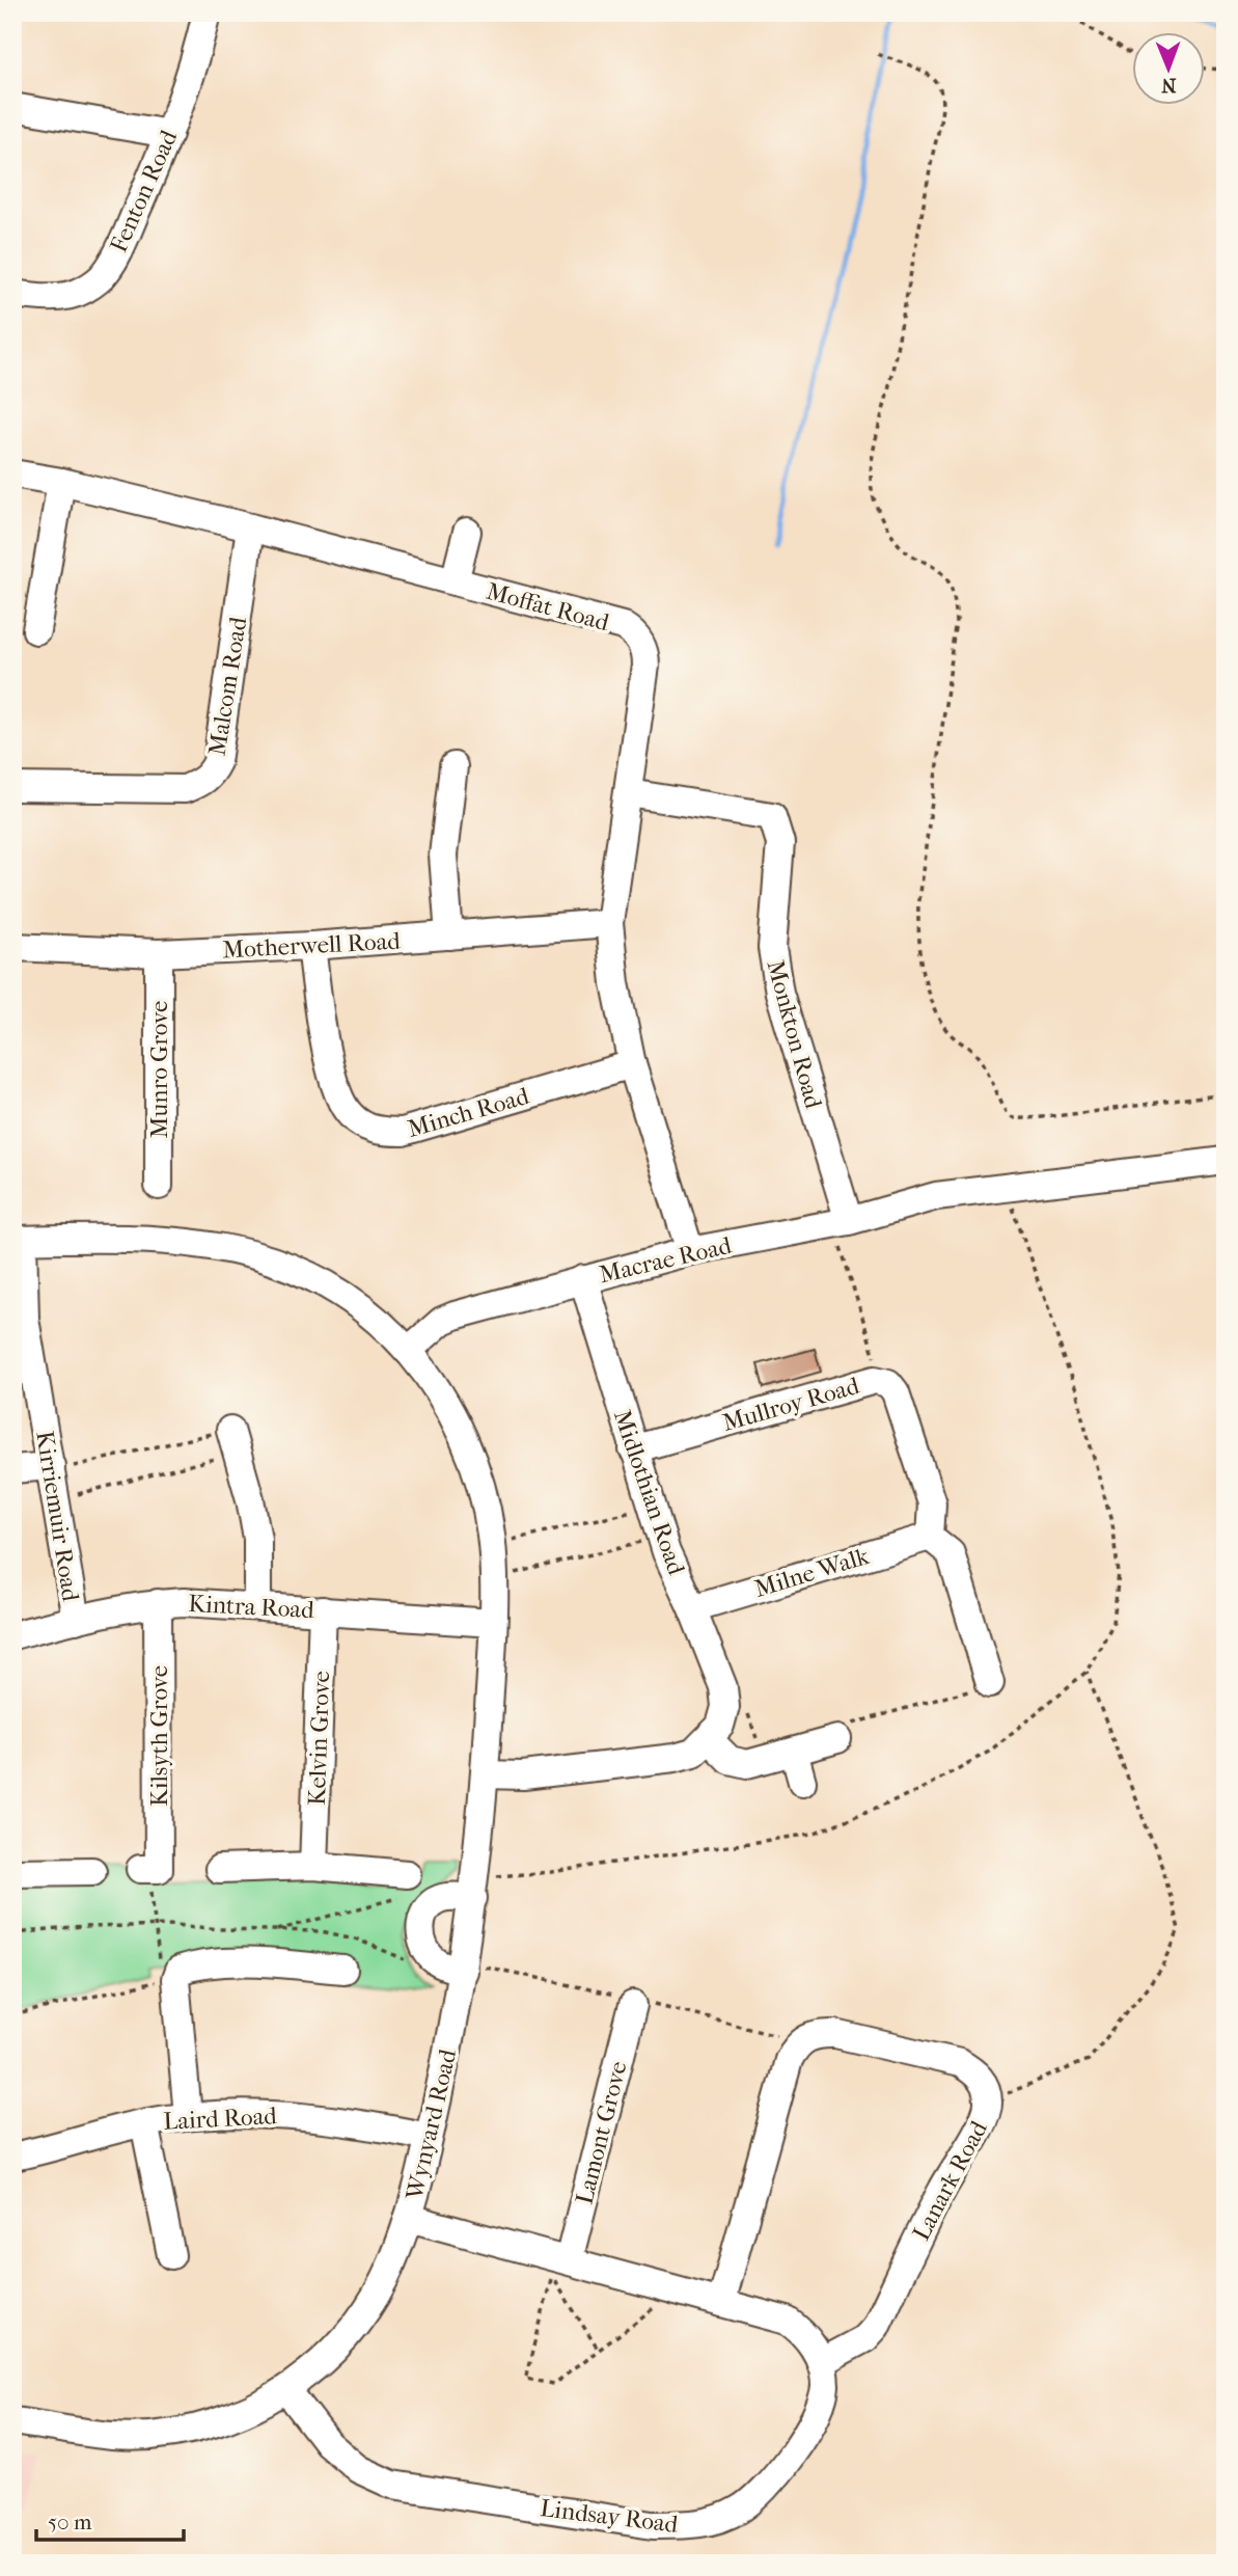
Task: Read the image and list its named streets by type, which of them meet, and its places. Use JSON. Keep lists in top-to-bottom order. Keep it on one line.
{"streets":{"street":["Fenton Road","Moffat Road","Malcom Road","Motherwell Road","Monkton Road","Munro Grove","Minch Road","Macrae Road","Mullroy Road","Midlothian Road","Kirriemuir Road","Milne Walk","Kintra Road","Kilsyth Grove","Kelvin Grove","Laird Road","Wynyard Road","Lamont Grove","Lanark Road","Lindsay Road"]},"crossings":[["Moffat Road","Malcom Road"],["Moffat Road","Motherwell Road"],["Moffat Road","Monkton Road"],["Moffat Road","Minch Road"],["Moffat Road","Macrae Road"],["Motherwell Road","Munro Grove"],["Motherwell Road","Minch Road"],["Monkton Road","Macrae Road"],["Macrae Road","Midlothian Road"],["Macrae Road","Wynyard Road"],["Mullroy Road","Midlothian Road"],["Mullroy Road","Milne Walk"],["Midlothian Road","Milne Walk"],["Kirriemuir Road","Kintra Road"],["Kirriemuir Road","Wynyard Road"],["Kintra Road","Kilsyth Grove"],["Kintra Road","Kelvin Grove"],["Kintra Road","Wynyard Road"],["Laird Road","Wynyard Road"],["Wynyard Road","Lindsay Road"],["Lanark Road","Lindsay Road"]],"scale_bar":"50 m","north":"bottom"}
